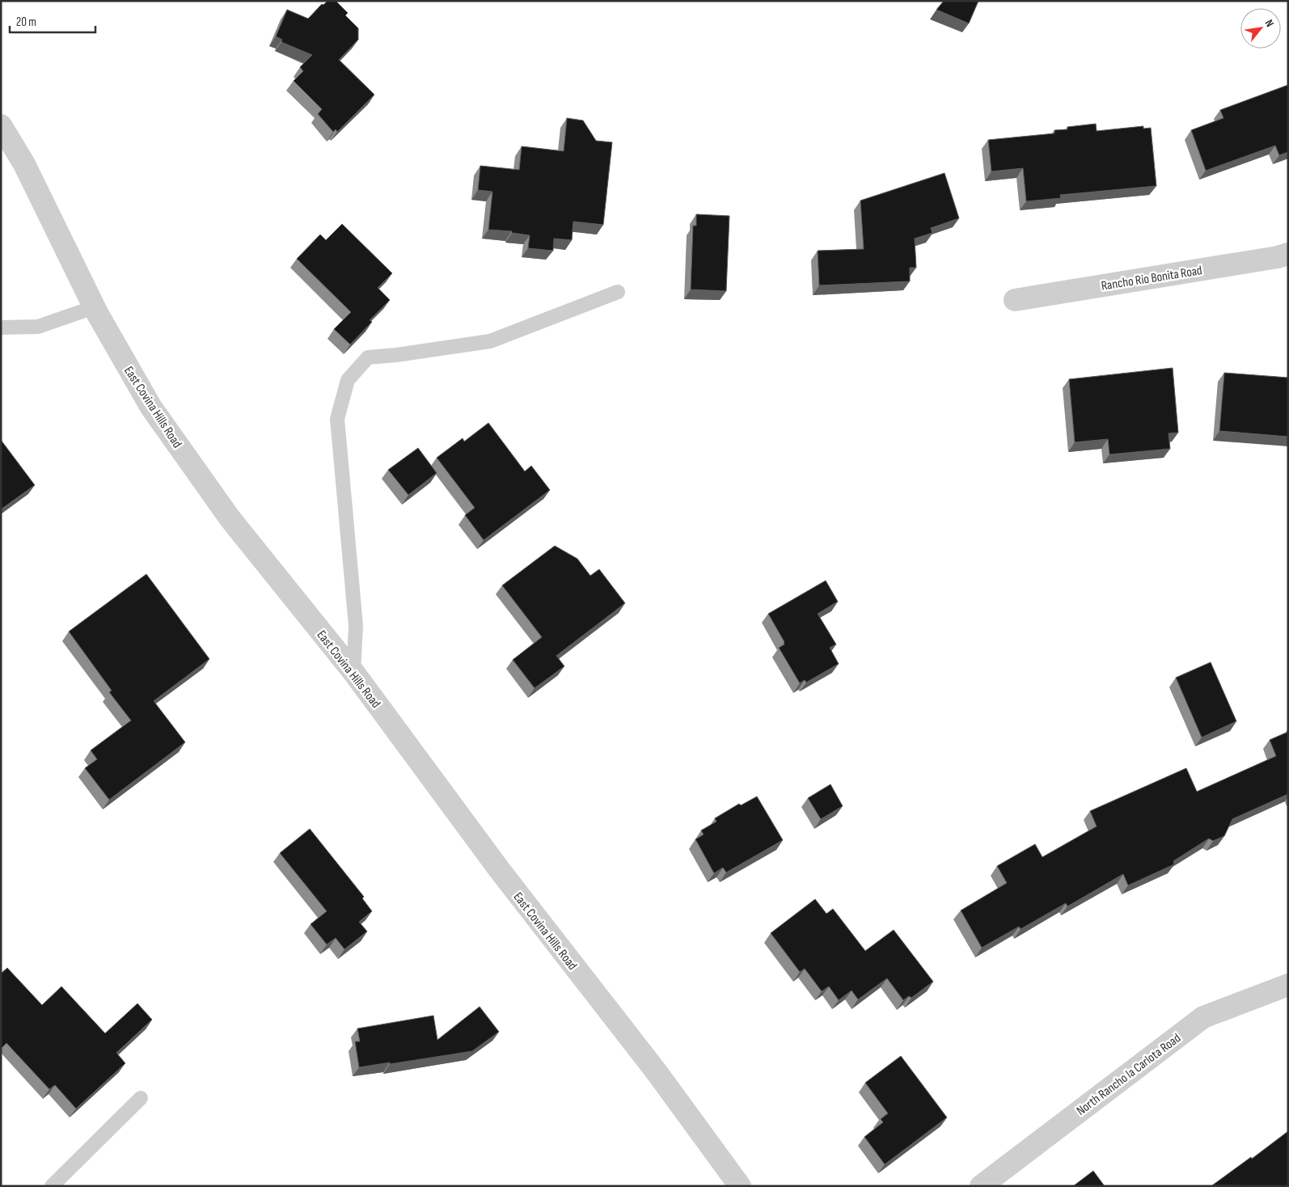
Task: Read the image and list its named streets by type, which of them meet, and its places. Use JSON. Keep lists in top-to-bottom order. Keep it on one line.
{"streets":{"street":["Rancho Rio Bonita Road","East Covina Hills Road","North Rancho la Carlota Road"]},"scale_bar":"20 m","north":"top right"}
